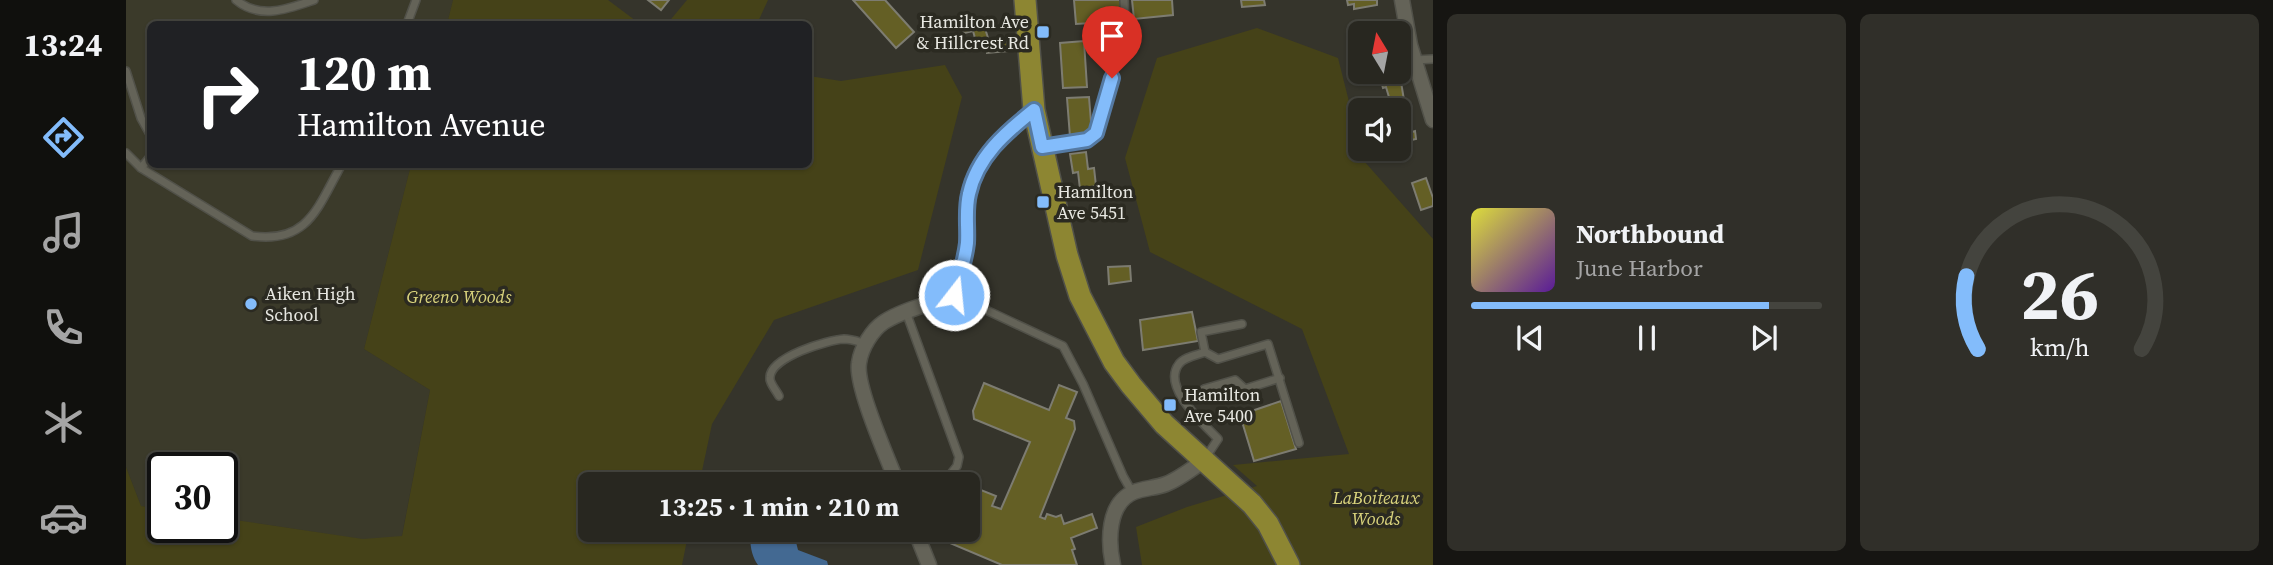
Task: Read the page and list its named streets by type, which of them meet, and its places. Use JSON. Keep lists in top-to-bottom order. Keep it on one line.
{"parks":["Greeno Woods","LaBoiteaux Woods"],"places":{"transit":["Hamilton Ave & Hillcrest Rd","Hamilton Ave 5451","Hamilton Ave 5400"],"other":["Aiken High School"]},"north":"top","page":{"tabs":"13:24","turn":["120 m","Hamilton Avenue"],"song":["Northbound","June Harbor"],"limit":"30","trip":"13:25 · 1 min · 210 m","gauge":["26","km/h"]}}
